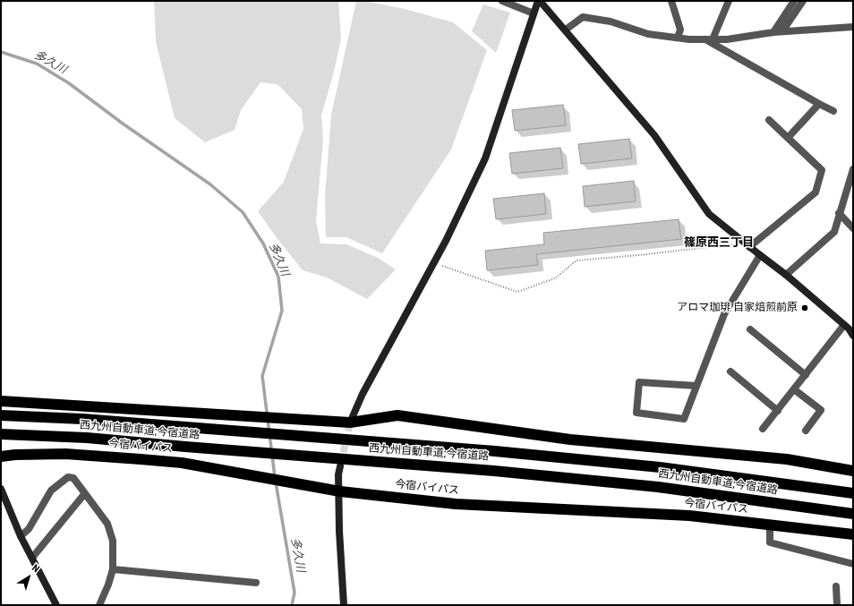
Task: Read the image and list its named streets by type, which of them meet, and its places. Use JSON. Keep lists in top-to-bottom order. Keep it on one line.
{"streets":{"highway":["西九州自動車道;今宿道路","今宿バイパス"]},"districts":["篠原西三丁目"],"water":["多久川"],"places":["アロマ珈琲 自家焙煎前原"],"north":"top right"}
